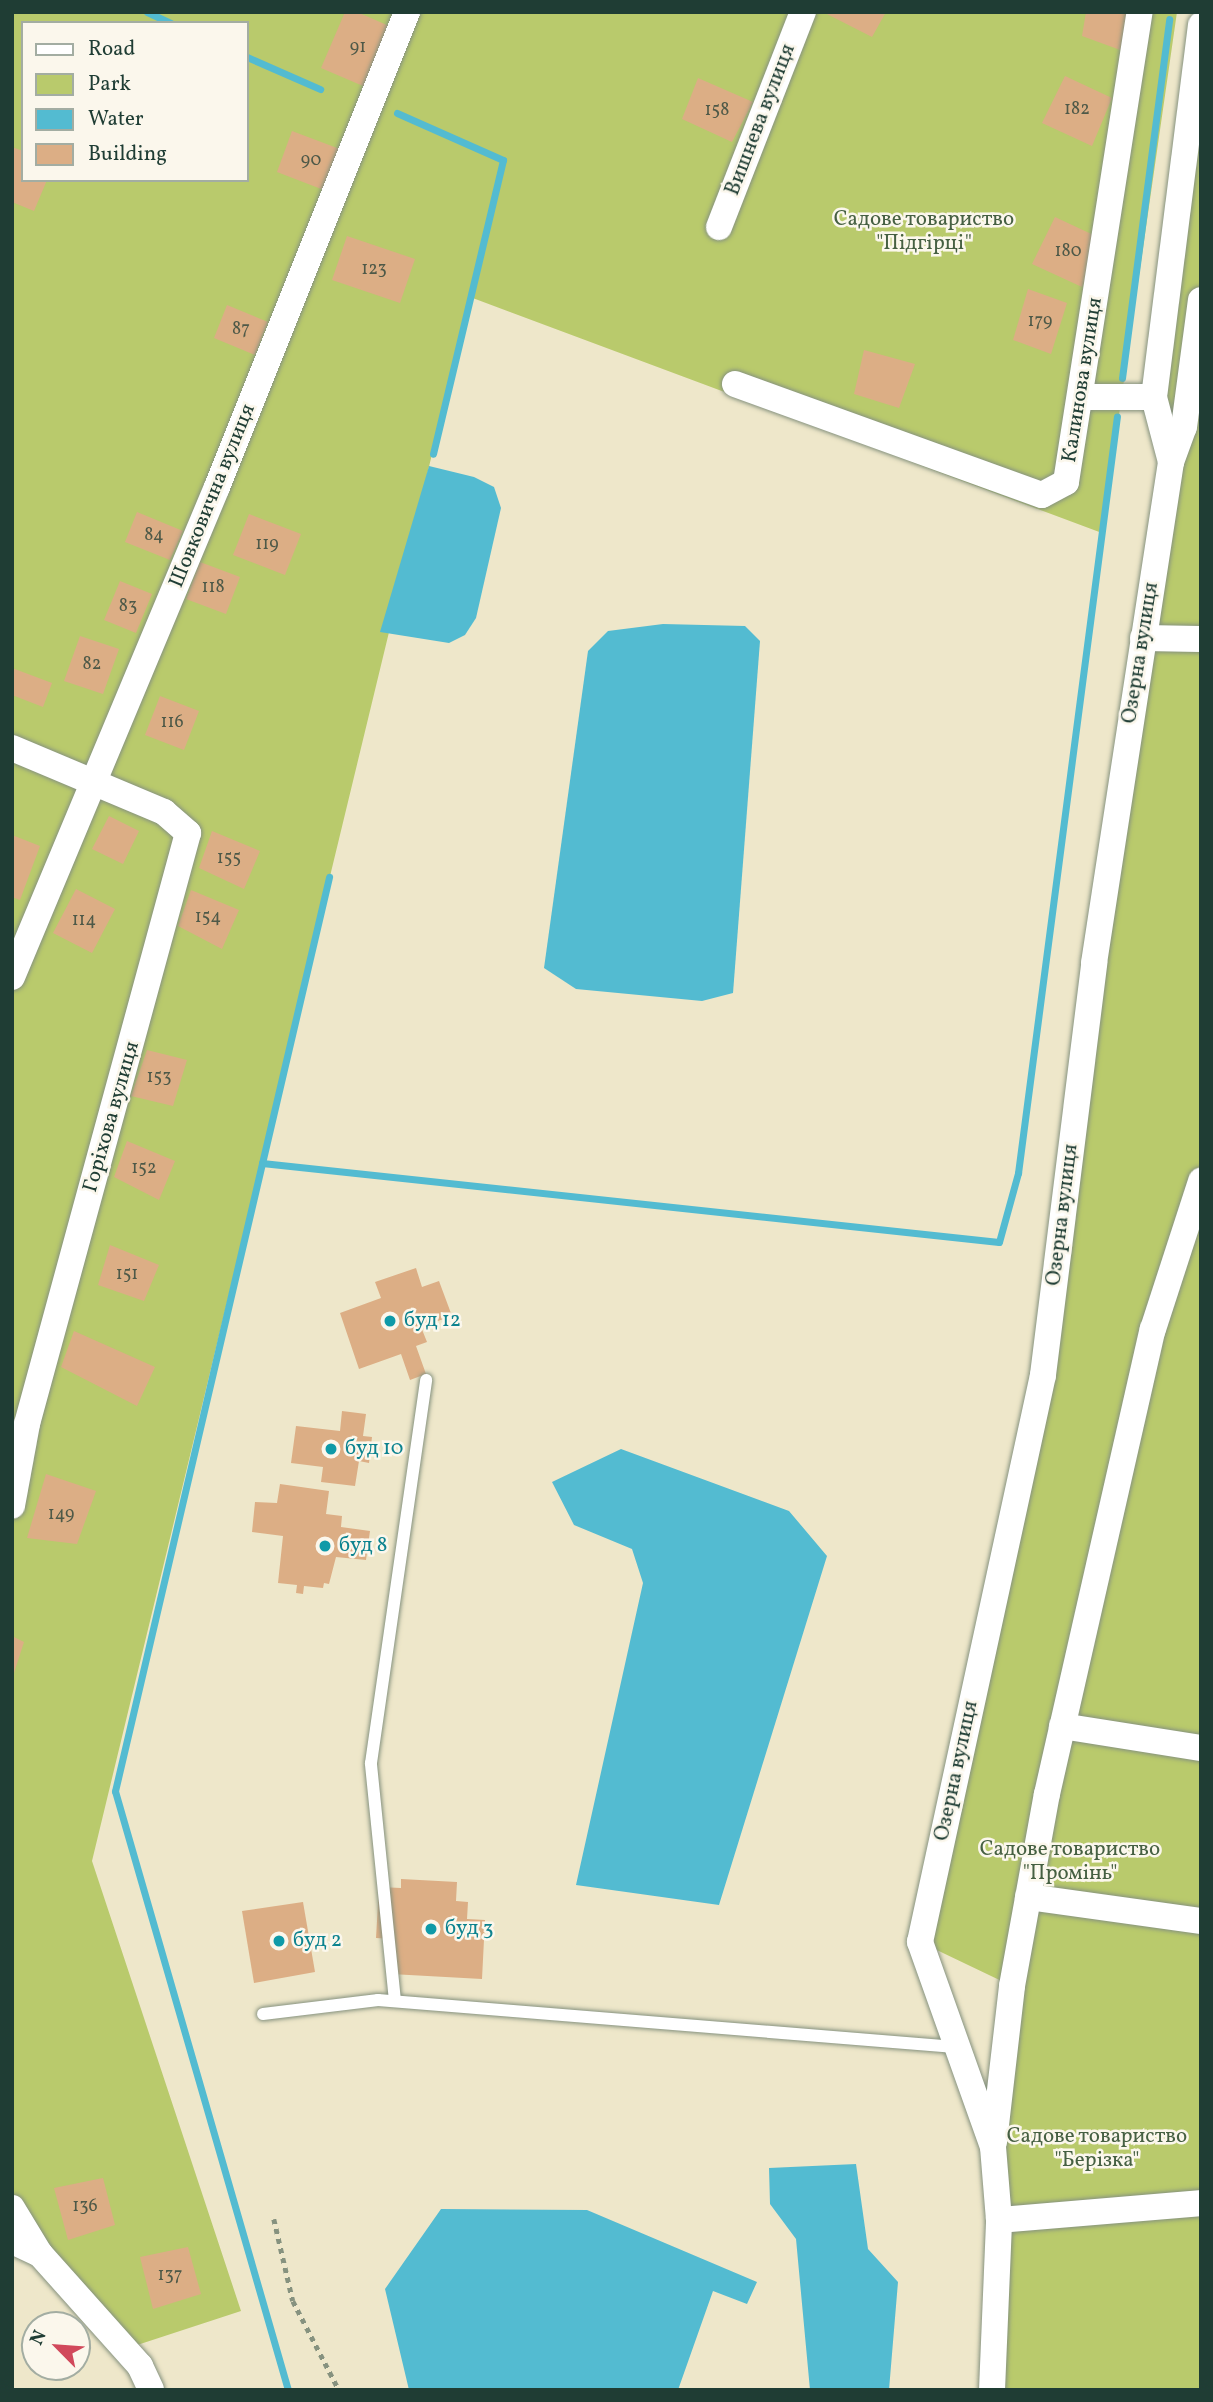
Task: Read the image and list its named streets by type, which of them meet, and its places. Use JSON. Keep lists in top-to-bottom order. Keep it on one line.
{"streets":{"street":["Вишнева вулиця","Калинова вулиця","Шовковична вулиця","Озерна вулиця","Горіхова вулиця"]},"crossings":[["Шовковична вулиця","Горіхова вулиця"]],"parks":["Садове товариство \"Підгірці\"","Садове товариство \"Промінь\"","Садове товариство \"Берізка\""],"places":["буд 12","буд 10","буд 8","буд 3","буд 2"],"house_numbers":["91","182","158","90","180","123","179","87","84","119","118","83","82","116","155","154","114","153","152","151","149","136","137"],"legend":["Road","Park","Water","Building"],"north":"top left"}
